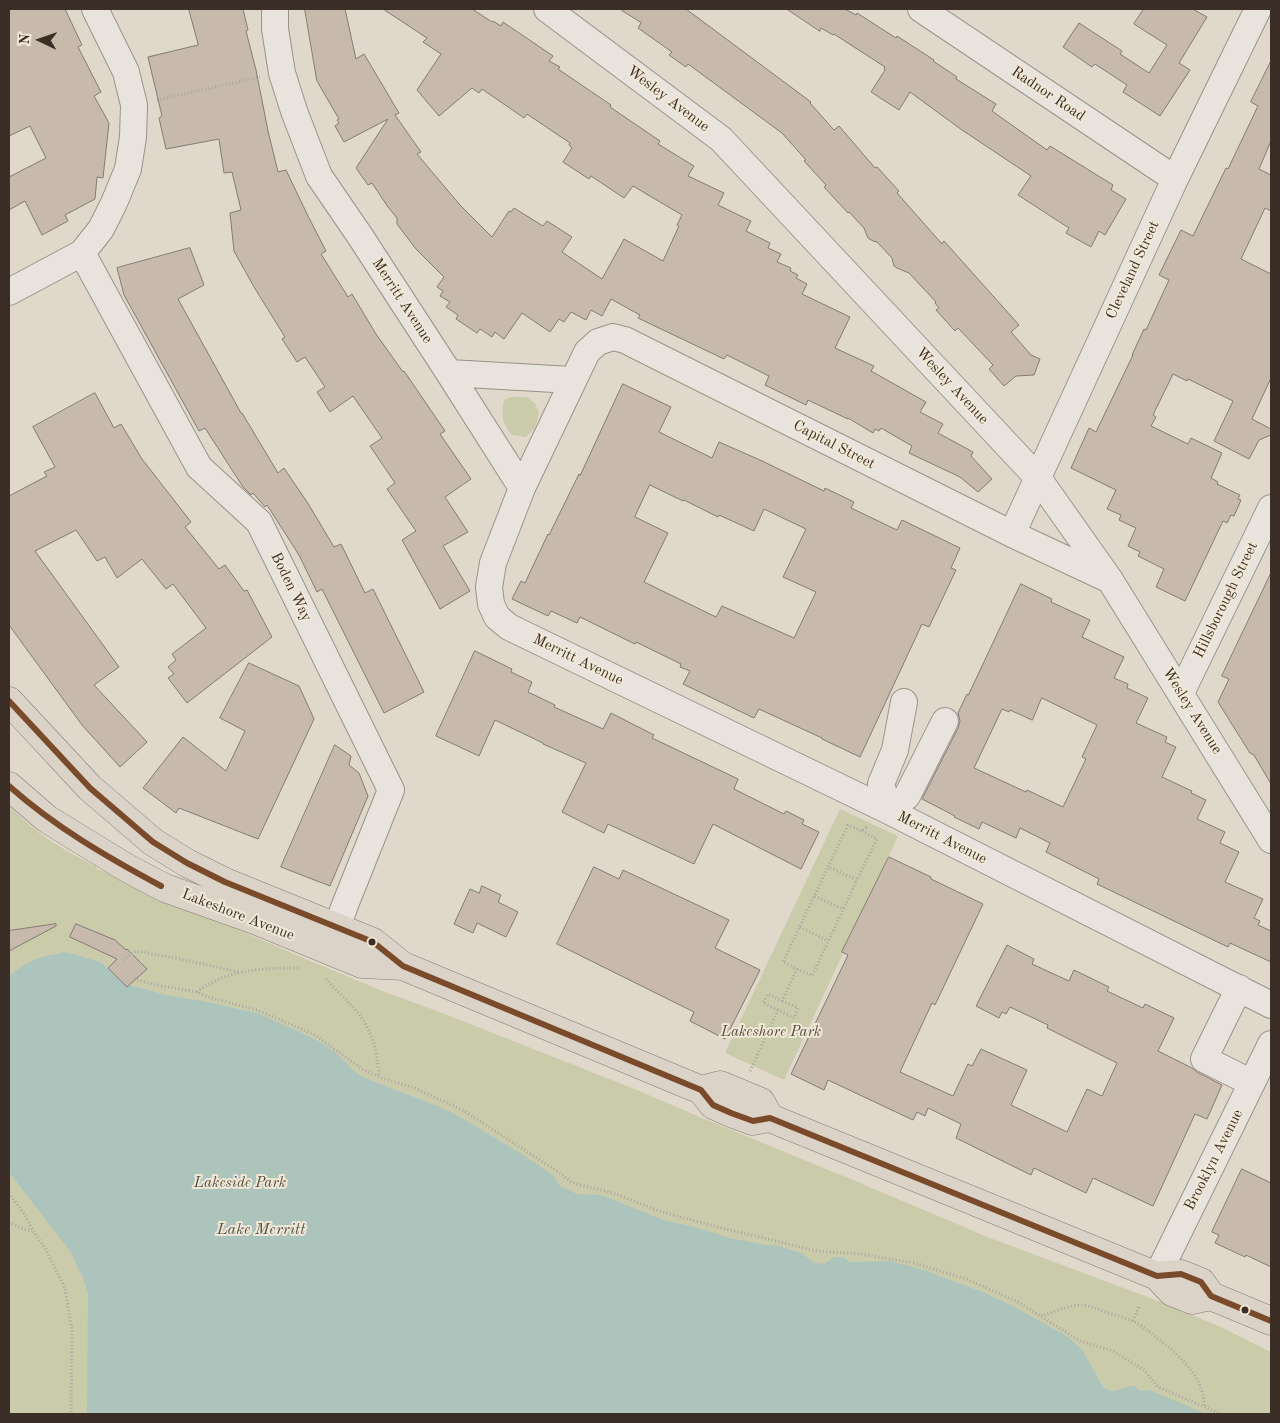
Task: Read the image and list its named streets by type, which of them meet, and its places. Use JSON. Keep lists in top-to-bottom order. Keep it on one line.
{"streets":{"main road":["Lakeshore Avenue"],"street":["Radnor Road","Wesley Avenue","Cleveland Street","Merritt Avenue","Capital Street","Boden Way","Hillsborough Street","Brooklyn Avenue"]},"crossings":[["Radnor Road","Cleveland Street"],["Wesley Avenue","Cleveland Street"],["Wesley Avenue","Capital Street"],["Wesley Avenue","Hillsborough Street"],["Cleveland Street","Capital Street"],["Merritt Avenue","Capital Street"],["Boden Way","Lakeshore Avenue"],["Lakeshore Avenue","Brooklyn Avenue"]],"water":["Lake Merritt"],"parks":["Lakeshore Park","Lakeside Park"],"north":"left"}
